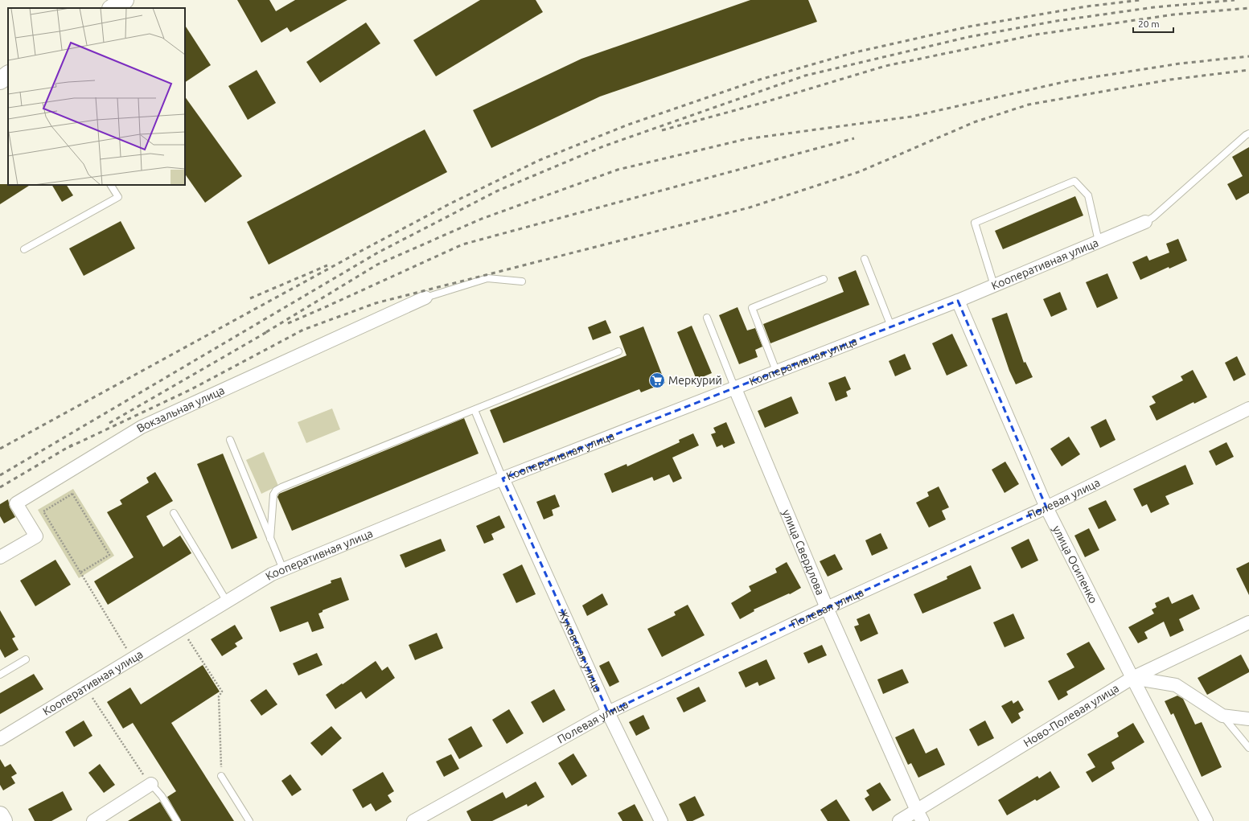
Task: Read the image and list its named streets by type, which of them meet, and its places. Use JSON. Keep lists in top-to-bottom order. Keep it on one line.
{"streets":{"street":["Кооперативная улица","Вокзальная улица","Полевая улица","улица Свердлова","улица Осипенко","Жуковская улица","Ново-Полевая улица"]},"crossings":[["Кооперативная улица","улица Свердлова"],["Кооперативная улица","улица Осипенко"],["Кооперативная улица","Жуковская улица"],["Полевая улица","улица Свердлова"],["Полевая улица","улица Осипенко"],["Полевая улица","Жуковская улица"],["улица Свердлова","Ново-Полевая улица"],["улица Осипенко","Ново-Полевая улица"]],"places":{"supermarket":["Меркурий"]},"scale_bar":"20 m"}
